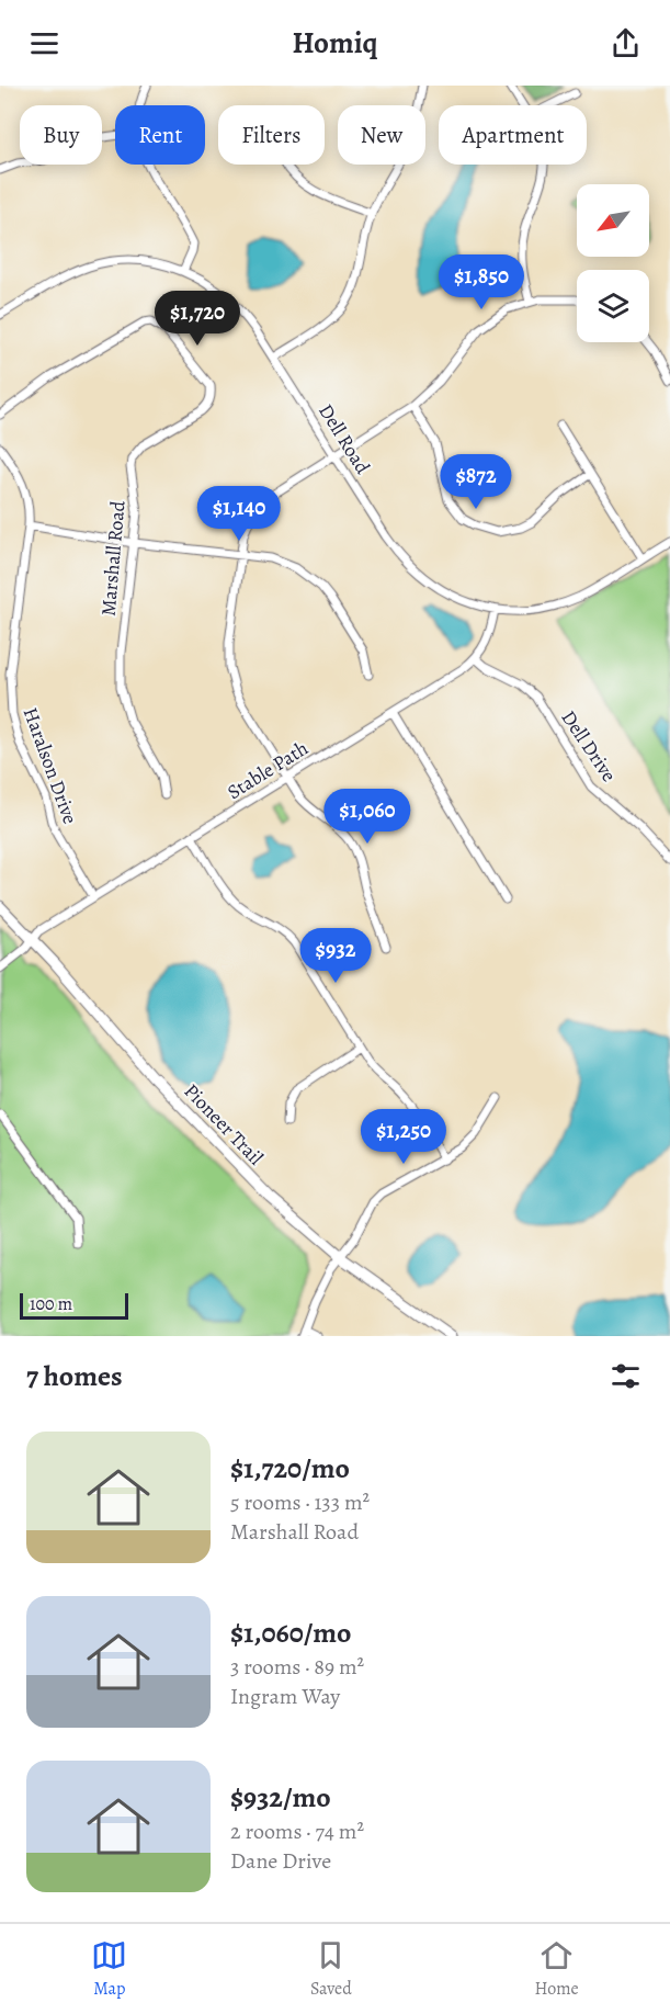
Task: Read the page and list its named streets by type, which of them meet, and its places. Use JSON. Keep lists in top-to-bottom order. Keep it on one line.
{"streets":{"main road":["Pioneer Trail"],"street":["Dell Road","Marshall Road","Dell Drive","Haralson Drive","Stable Path"]},"crossings":[["Dell Road","Stable Path"],["Dell Drive","Stable Path"],["Haralson Drive","Stable Path"],["Stable Path","Pioneer Trail"]],"scale_bar":"100 m","north":"bottom left","page":{"header":"Homiq","chip":["Buy","Rent","Filters","New","Apartment"],"price":["$1,850","$1,720","$872","$1,140","$1,060","$932","$1,250"],"scale":"100 m","heading":"7 homes","list":[{"name":"$1,720/mo","note":"5 rooms · 133 m² · Marshall Road"},{"name":"$1,060/mo","note":"3 rooms · 89 m² · Ingram Way"},{"name":"$932/mo","note":"2 rooms · 74 m² · Dane Drive"}],"tabs":["Map","Saved","Home"]}}
